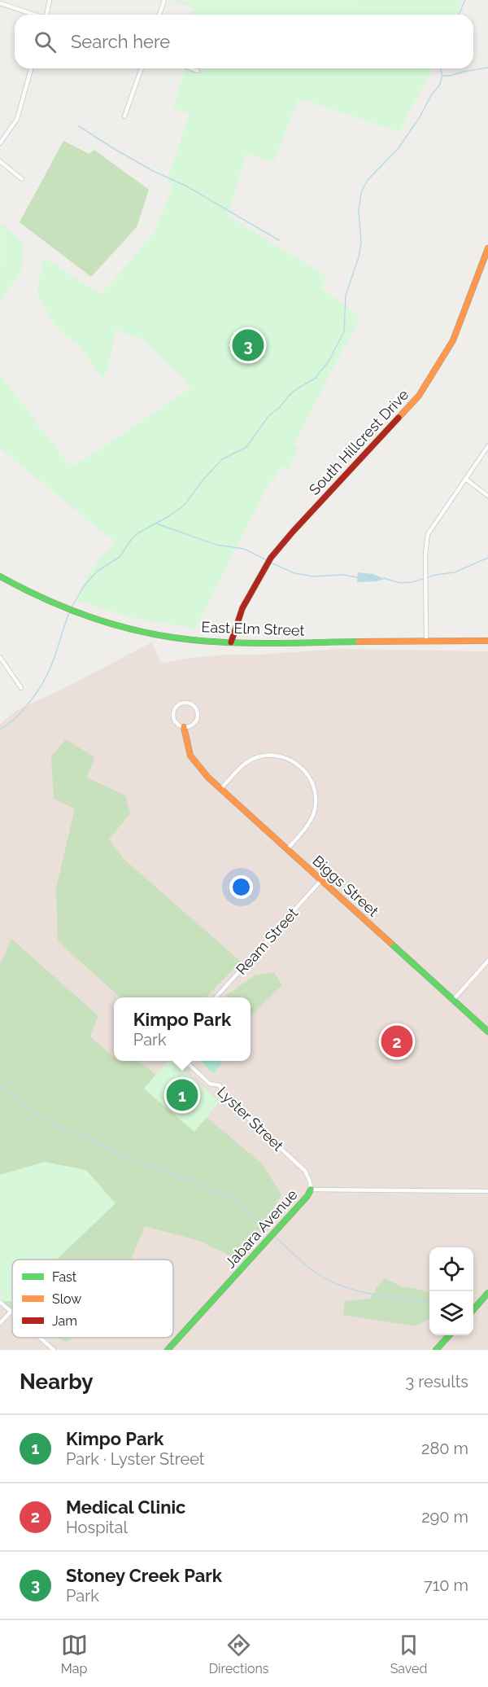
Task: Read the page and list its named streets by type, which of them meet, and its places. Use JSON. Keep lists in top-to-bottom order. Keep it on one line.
{"streets":{"street":["South Hillcrest Drive","East Elm Street","Biggs Street","Ream Street","Lyster Street","Jabara Avenue"]},"crossings":[["South Hillcrest Drive","East Elm Street"],["Biggs Street","Ream Street"],["Lyster Street","Jabara Avenue"]],"legend":["Fast","Slow","Jam"],"page":{"search":"Search here","pins":["3","2","1"],"popup":["Kimpo Park","Park"],"heading":["Nearby","3 results"],"list":[{"mark":"1","name":"Kimpo Park","note":"Park · Lyster Street","value":"280 m"},{"mark":"2","name":"Medical Clinic","note":"Hospital","value":"290 m"},{"mark":"3","name":"Stoney Creek Park","note":"Park","value":"710 m"}],"nav":["Map","Directions","Saved"]}}
